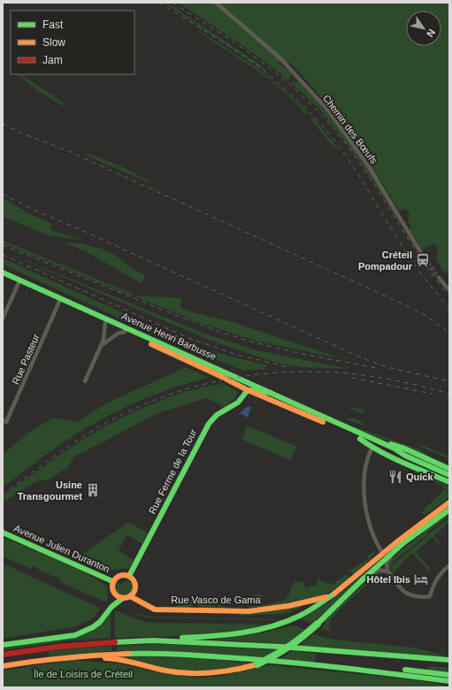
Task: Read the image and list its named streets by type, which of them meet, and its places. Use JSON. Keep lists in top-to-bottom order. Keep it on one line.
{"streets":{"main road":["Avenue Henri Barbusse","Rue Ferme de la Tour","Avenue Julien Duranton","Rue Vasco de Gama"],"street":["Chemin des Bœufs","Rue Pasteur"]},"crossings":[["Avenue Henri Barbusse","Rue Pasteur"],["Avenue Henri Barbusse","Rue Ferme de la Tour"],["Rue Ferme de la Tour","Avenue Julien Duranton"],["Rue Ferme de la Tour","Rue Vasco de Gama"],["Avenue Julien Duranton","Rue Vasco de Gama"]],"parks":["Île de Loisirs de Créteil"],"places":{"station":["Créteil Pompadour"],"restaurant":["Quick"],"building":["Usine Transgourmet"],"hotel":["Hôtel Ibis"]},"legend":["Fast","Slow","Jam"],"north":"bottom right"}
